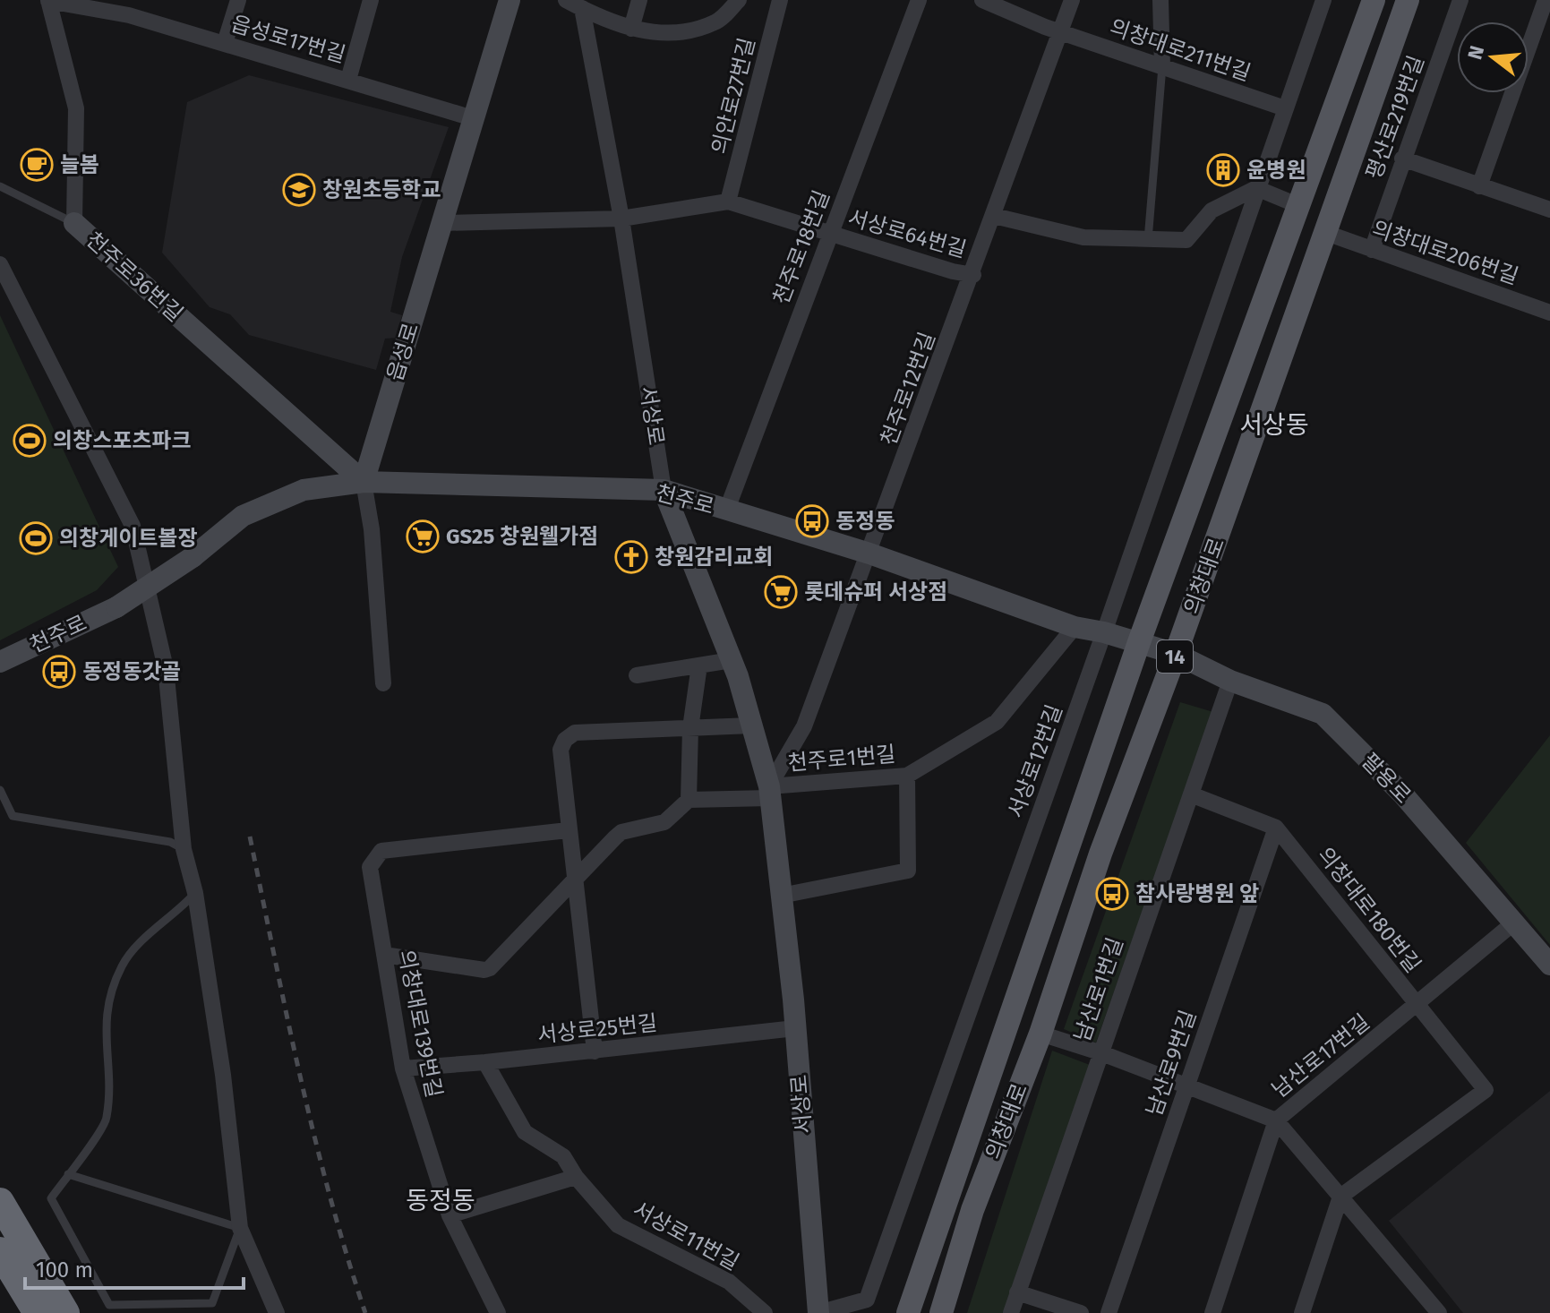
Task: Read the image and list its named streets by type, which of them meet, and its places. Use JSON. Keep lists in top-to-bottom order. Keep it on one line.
{"streets":{"main road":["천주로36번길","읍성로","서상로","천주로","의창대로","14","팔용로"],"street":["읍성로17번길","의창대로211번길","의안로27번길","평산로219번길","서상로64번길","천주로18번길","의창대로206번길","천주로12번길","천주로1번길","서상로12번길","의창대로180번길","남산로1번길","의창대로139번길","서상로25번길","남산로17번길","남산로9번길","서상로11번길"]},"crossings":[["읍성로17번길","천주로36번길"],["읍성로17번길","읍성로"],["의창대로211번길","천주로12번길"],["의창대로211번길","서상로12번길"],["의안로27번길","서상로64번길"],["평산로219번길","의창대로206번길"],["서상로64번길","천주로18번길"],["서상로64번길","천주로12번길"],["서상로64번길","서상로"],["천주로18번길","천주로"],["의창대로206번길","의창대로"],["천주로36번길","읍성로"],["천주로36번길","천주로"],["읍성로","천주로"],["천주로12번길","서상로"],["천주로12번길","천주로"],["천주로12번길","천주로1번길"],["서상로","천주로"],["서상로","천주로1번길"],["서상로","서상로12번길"],["서상로","서상로25번길"],["천주로","의창대로"],["천주로","천주로1번길"],["천주로","서상로12번길"],["천주로","팔용로"],["의창대로","팔용로"],["팔용로","남산로1번길"],["팔용로","남산로17번길"],["의창대로180번길","남산로17번길"],["의창대로180번길","남산로9번길"],["의창대로139번길","서상로25번길"],["서상로25번길","서상로11번길"]],"districts":["서상동","동정동"],"places":{"cafe":["늘봄"],"building":["윤병원"],"school or university":["창원초등학교"],"sports":["의창스포츠파크","의창게이트볼장"],"bus stop":["동정동","동정동갓골","참사랑병원 앞"],"supermarket":["GS25 창원웰가점","롯데슈퍼 서상점"],"church":["창원감리교회"]},"scale_bar":"100 m","north":"left"}
